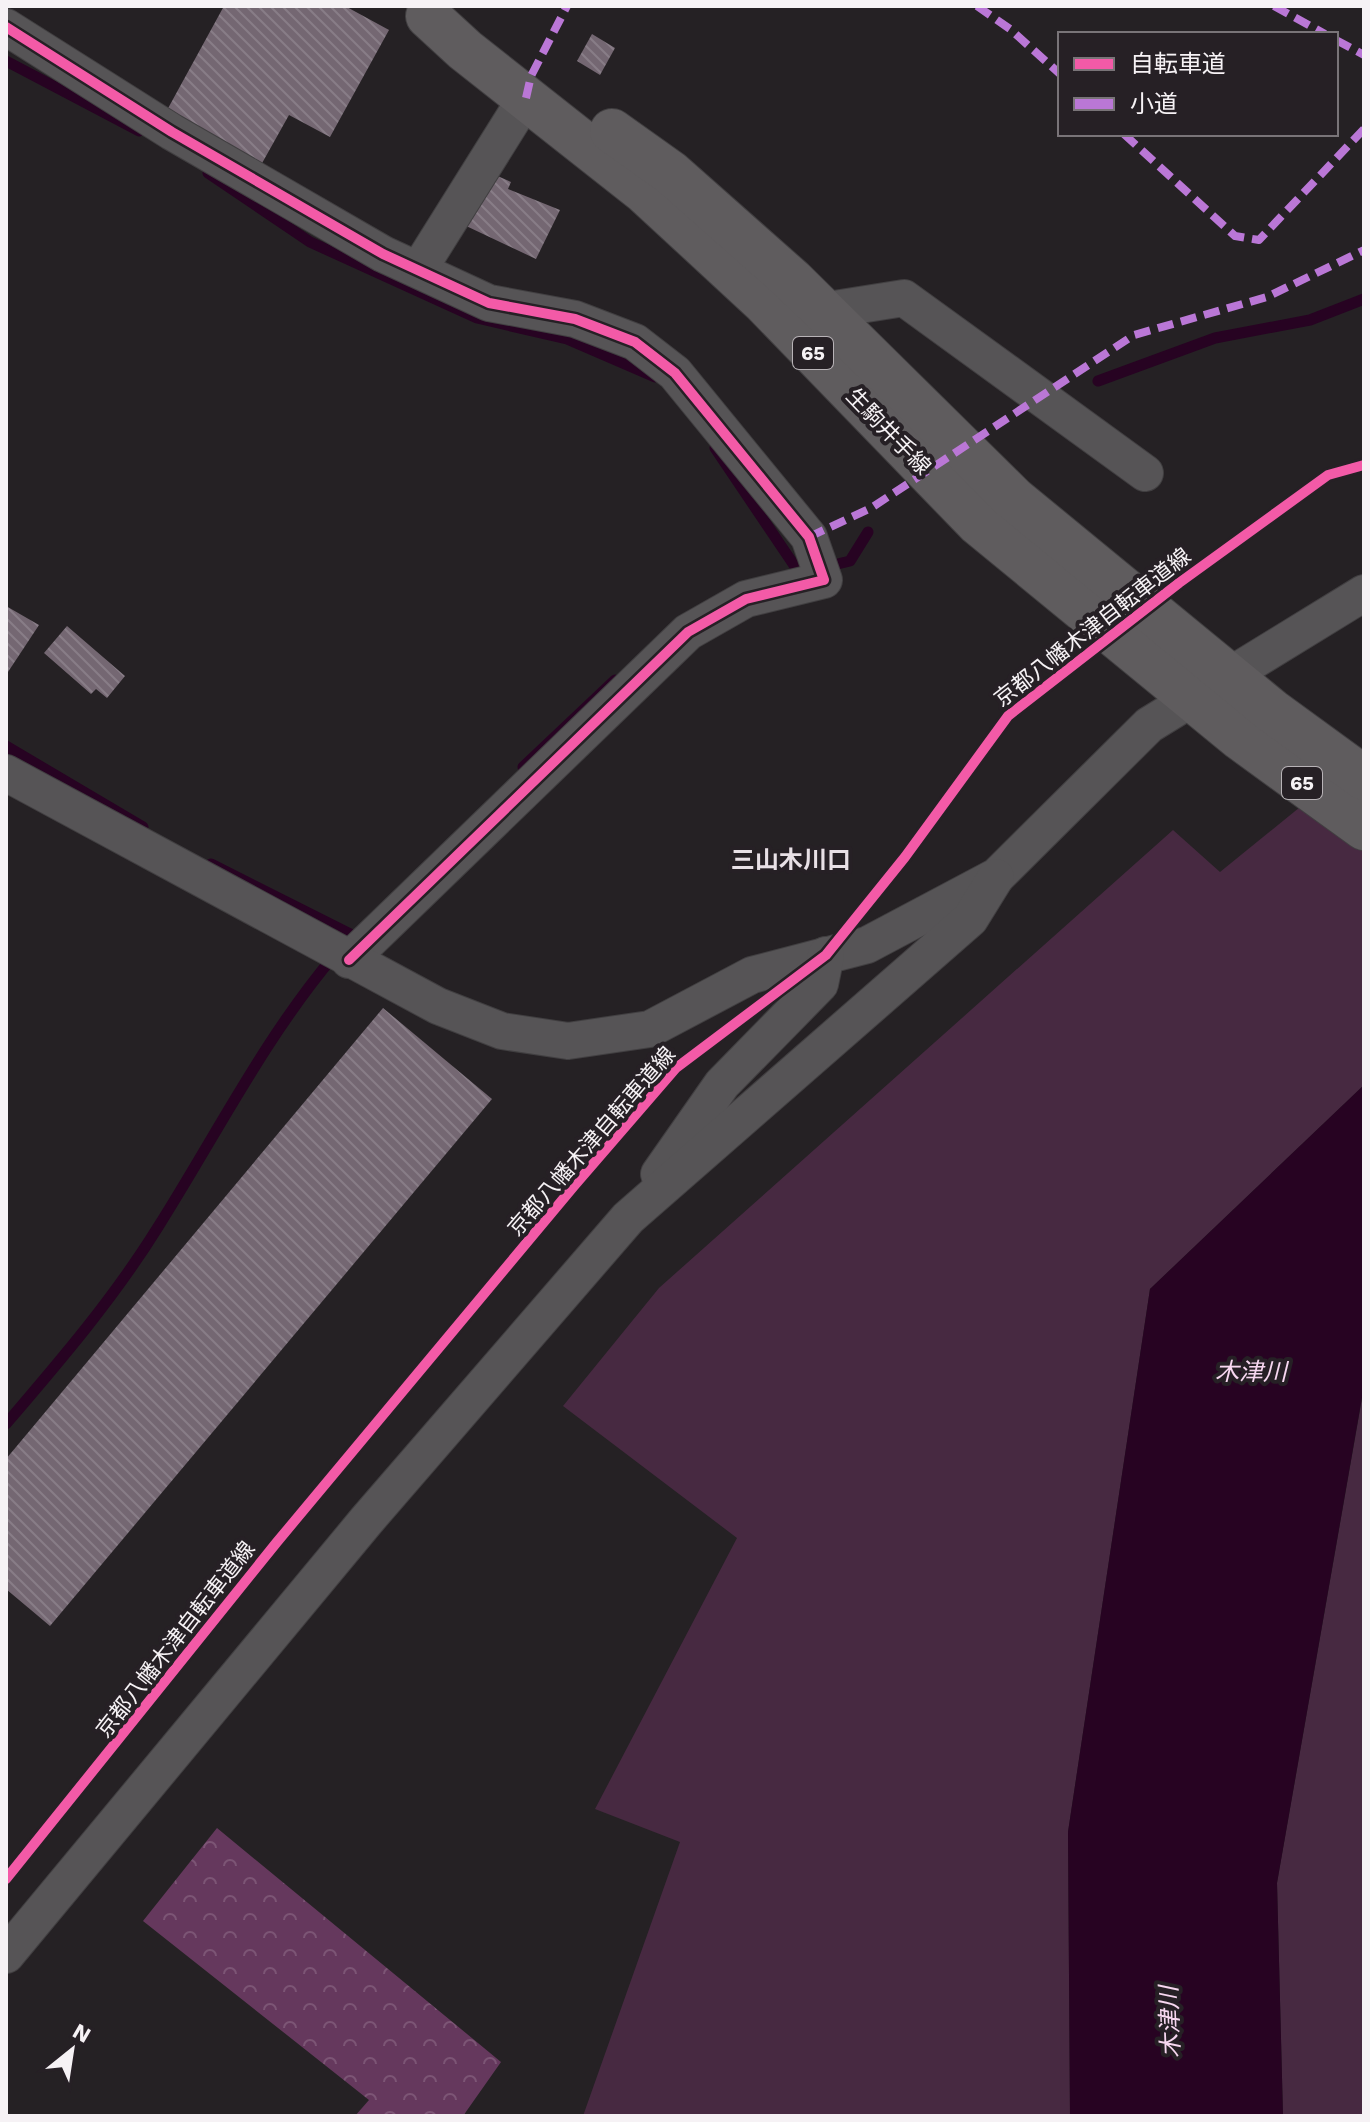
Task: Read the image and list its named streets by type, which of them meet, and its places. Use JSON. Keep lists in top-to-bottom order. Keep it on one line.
{"streets":{"main road":["65","生駒井手線"],"cycle path":["京都八幡木津自転車道線"]},"districts":["三山木川口"],"water":["木津川"],"legend":["自転車道","小道"],"north":"top right"}
